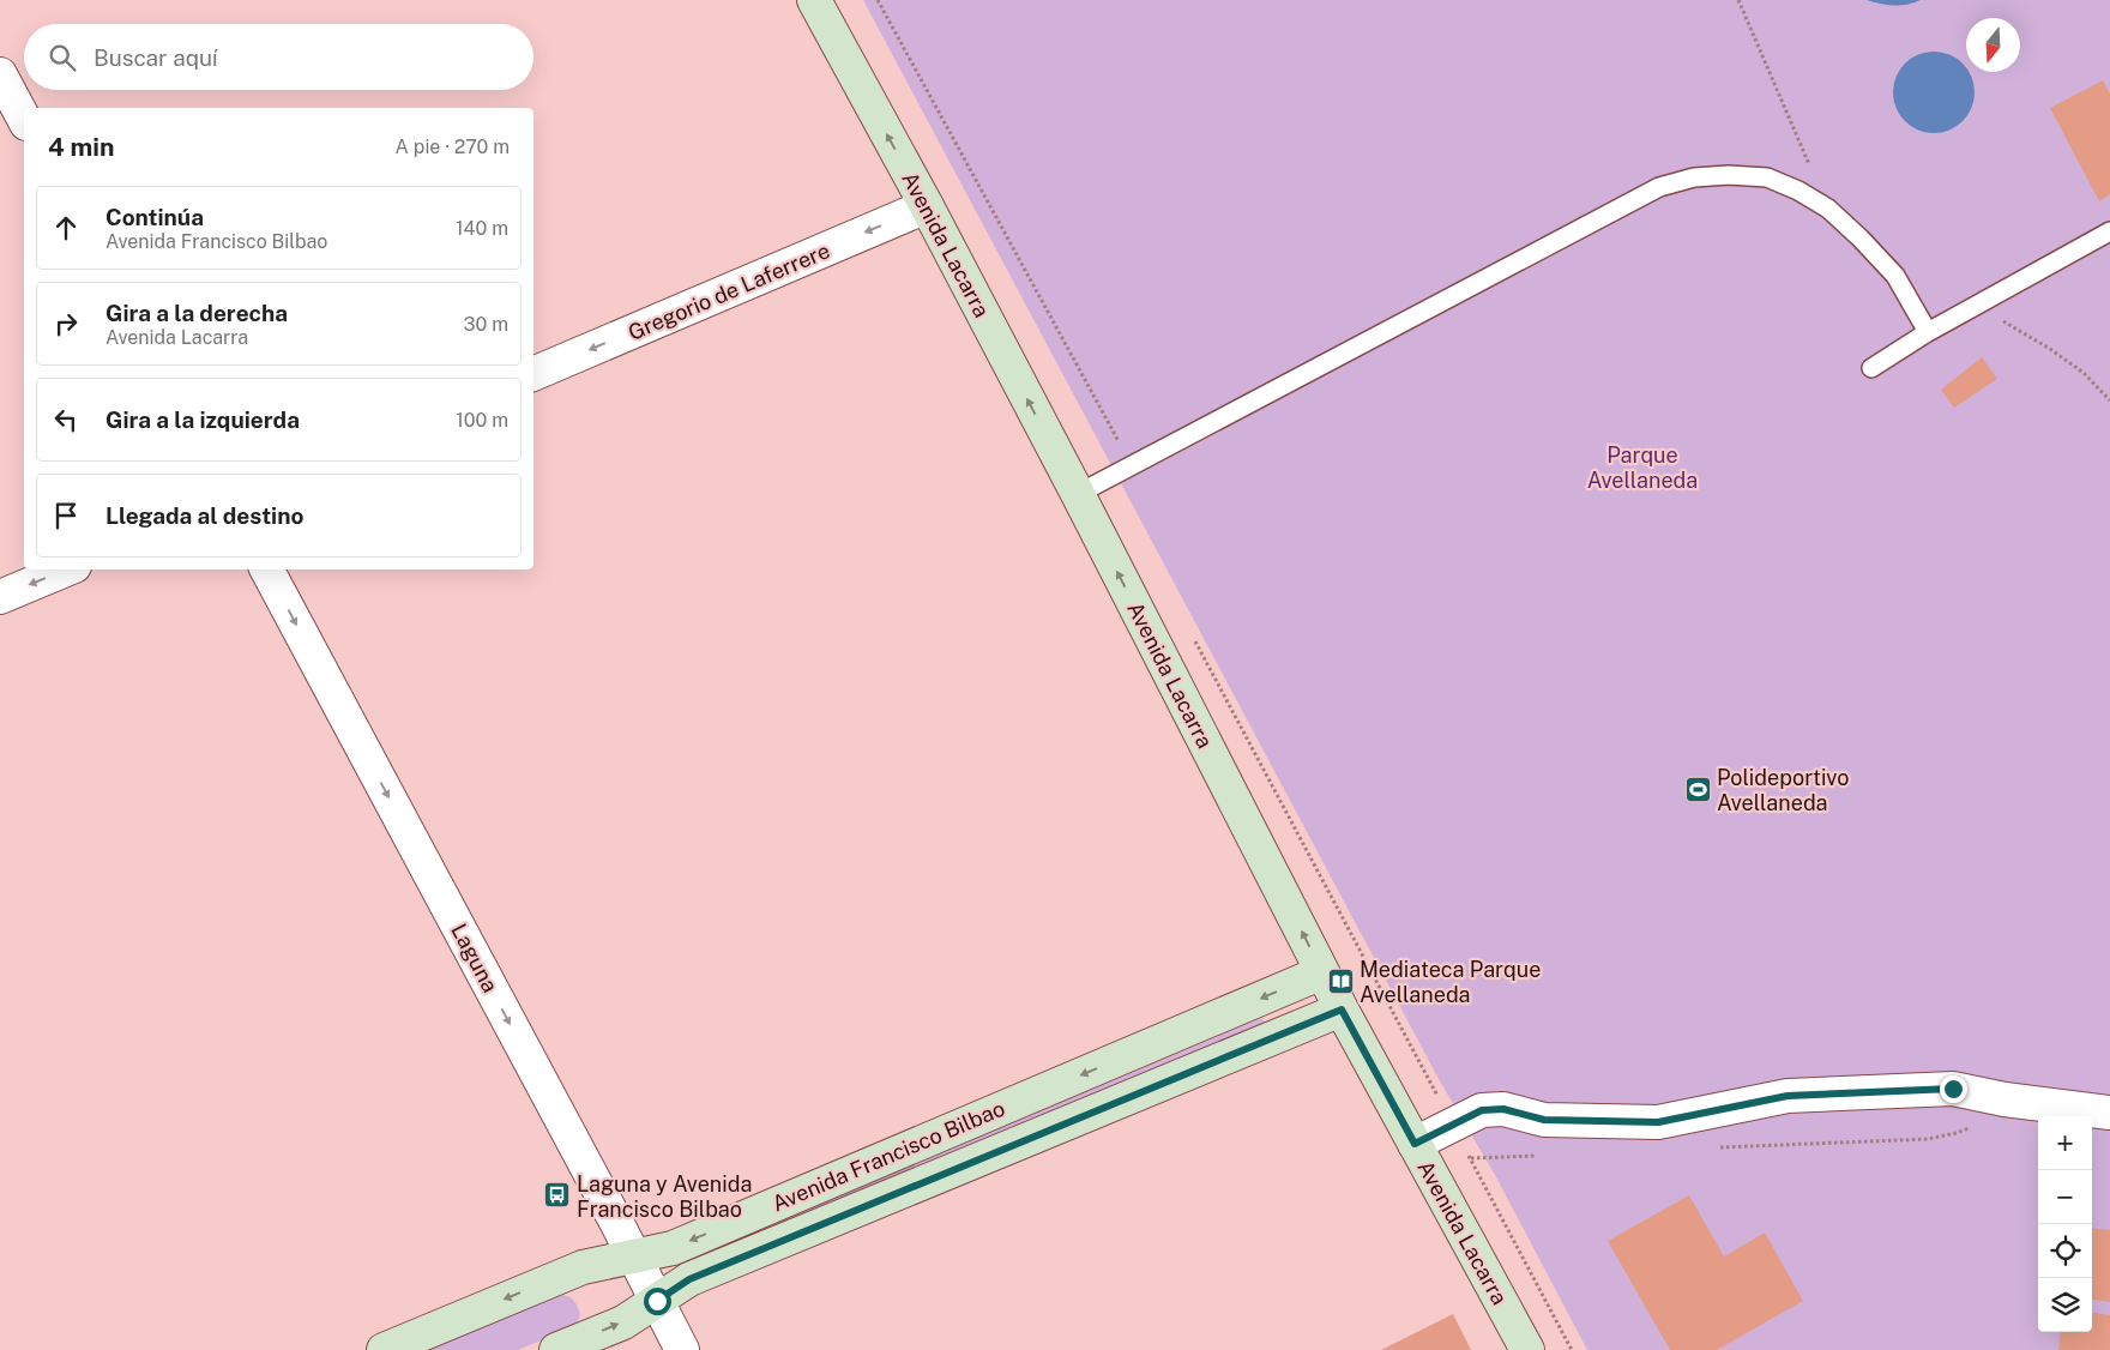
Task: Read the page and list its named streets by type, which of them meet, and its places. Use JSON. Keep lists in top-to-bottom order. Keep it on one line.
{"streets":{"street":["Avenida Lacarra","Gregorio de Laferrere","Laguna","Avenida Francisco Bilbao"]},"crossings":[["Avenida Lacarra","Gregorio de Laferrere"],["Avenida Lacarra","Avenida Francisco Bilbao"],["Laguna","Avenida Francisco Bilbao"]],"one_way":["Avenida Lacarra","Gregorio de Laferrere","Laguna"],"parks":["Parque Avellaneda"],"places":{"sports":["Polideportivo Avellaneda"],"library":["Mediateca Parque Avellaneda"],"bus stop":["Laguna y Avenida Francisco Bilbao"]},"north":"bottom","page":{"search":"Buscar aquí","heading":["4 min","A pie · 270 m"],"list":[["Continúa","Avenida Francisco Bilbao","140 m"],["Gira a la derecha","Avenida Lacarra","30 m"],["Gira a la izquierda","100 m"],"Llegada al destino"],"map_buttons":["+","−"]}}
